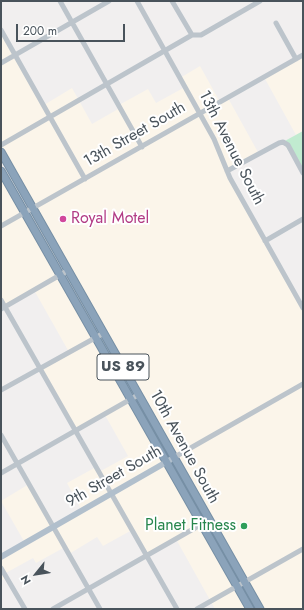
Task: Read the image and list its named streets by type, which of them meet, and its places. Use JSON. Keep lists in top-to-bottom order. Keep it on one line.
{"streets":{"highway":["US 89","10th Avenue South"],"main road":["9th Street South"],"street":["13th Street South","13th Avenue South"]},"crossings":[["13th Street South","13th Avenue South"],["13th Street South","10th Avenue South"],["10th Avenue South","9th Street South"]],"places":["Royal Motel","Planet Fitness"],"scale_bar":"200 m","north":"bottom left"}
